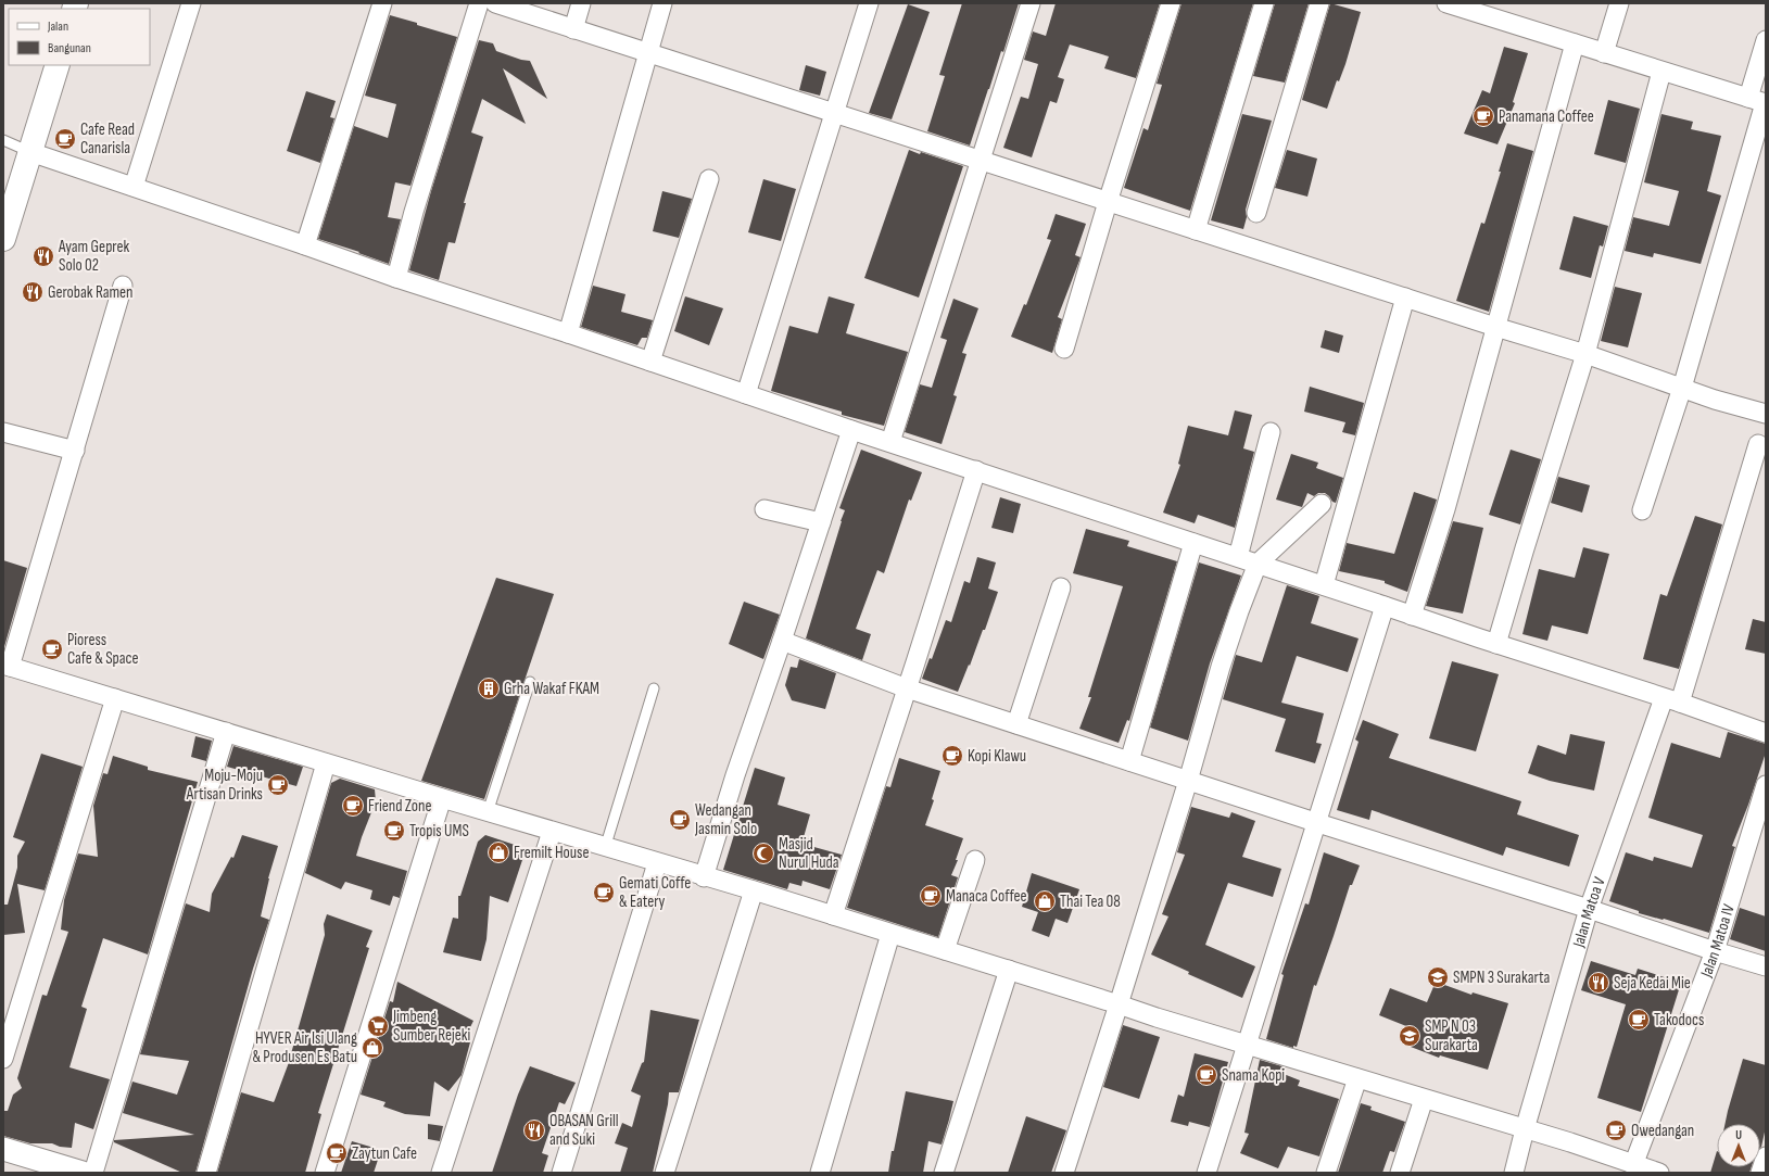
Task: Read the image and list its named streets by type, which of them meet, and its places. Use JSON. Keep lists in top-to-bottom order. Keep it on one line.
{"streets":{"street":["Jalan Matoa V","Jalan Matoa IV"]},"places":{"cafe":["Panamana Coffee","Cafe Read Canarisla","Pioress Cafe & Space","Kopi Klawu","Moju-Moju Artisan Drinks","Friend Zone","Wedangan Jasmin Solo","Tropis UMS","Gemati Coffe & Eatery","Manaca Coffee","Takodocs","Snama Kopi","Owedangan","Zaytun Cafe"],"restaurant":["Ayam Geprek Solo 02","Gerobak Ramen","Seja Kedai Mie","OBASAN Grill and Suki"],"building":["Grha Wakaf FKAM"],"shop":["Fremilt House","Thai Tea 08","HYVER Air Isi Ulang & Produsen Es Batu"],"mosque":["Masjid Nurul Huda"],"school or university":["SMPN 3 Surakarta","SMP N 03 Surakarta"],"supermarket":["Jimbeng Sumber Rejeki"]},"legend":["Jalan","Bangunan"],"north":"top"}
